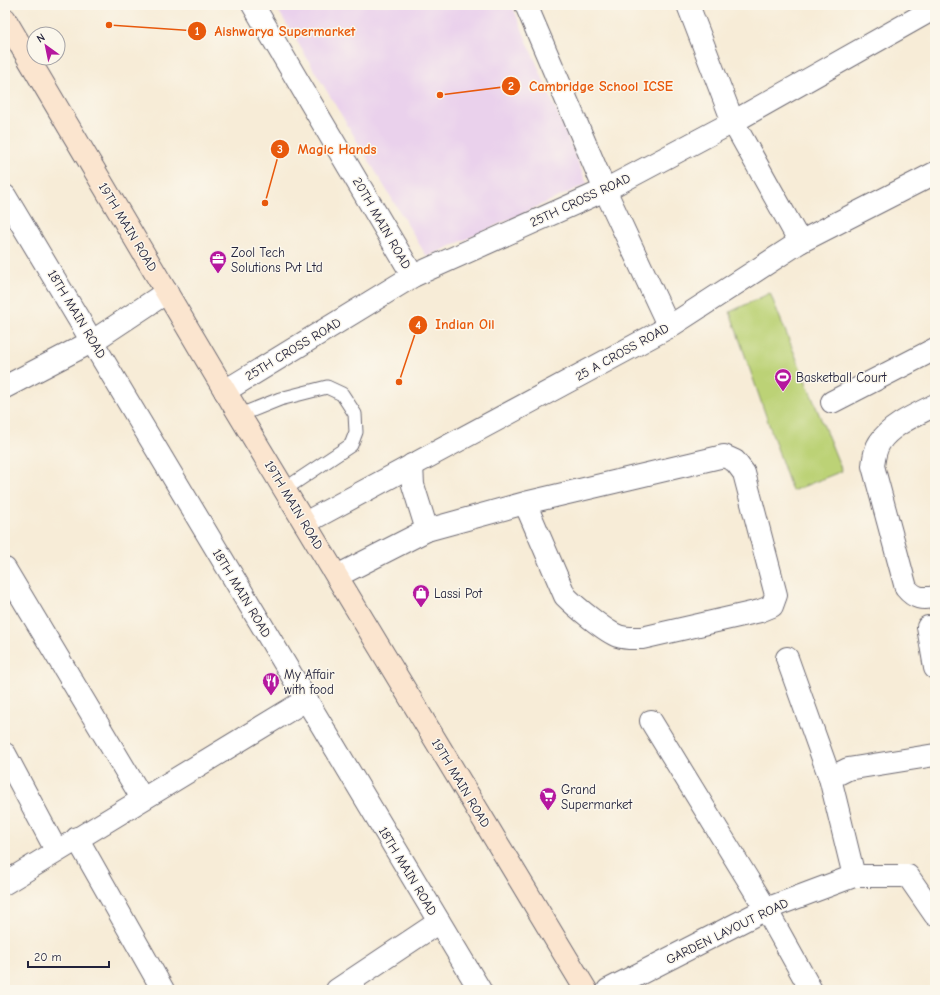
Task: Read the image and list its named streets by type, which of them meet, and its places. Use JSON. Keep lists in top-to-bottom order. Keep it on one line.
{"streets":{"main road":["19TH MAIN ROAD"],"street":["25TH CROSS ROAD","20TH MAIN ROAD","18TH MAIN ROAD","25 A CROSS ROAD","GARDEN LAYOUT ROAD"]},"crossings":[["25TH CROSS ROAD","20TH MAIN ROAD"],["25TH CROSS ROAD","19TH MAIN ROAD"],["19TH MAIN ROAD","25 A CROSS ROAD"]],"places":{"other":["Aishwarya Supermarket","Cambridge School ICSE","Magic Hands","Indian Oil"],"office":["Zool Tech Solutions Pvt Ltd"],"sports":["Basketball Court"],"shop":["Lassi Pot"],"restaurant":["My Affair with food"],"supermarket":["Grand Supermarket"]},"scale_bar":"20 m","north":"top left"}
